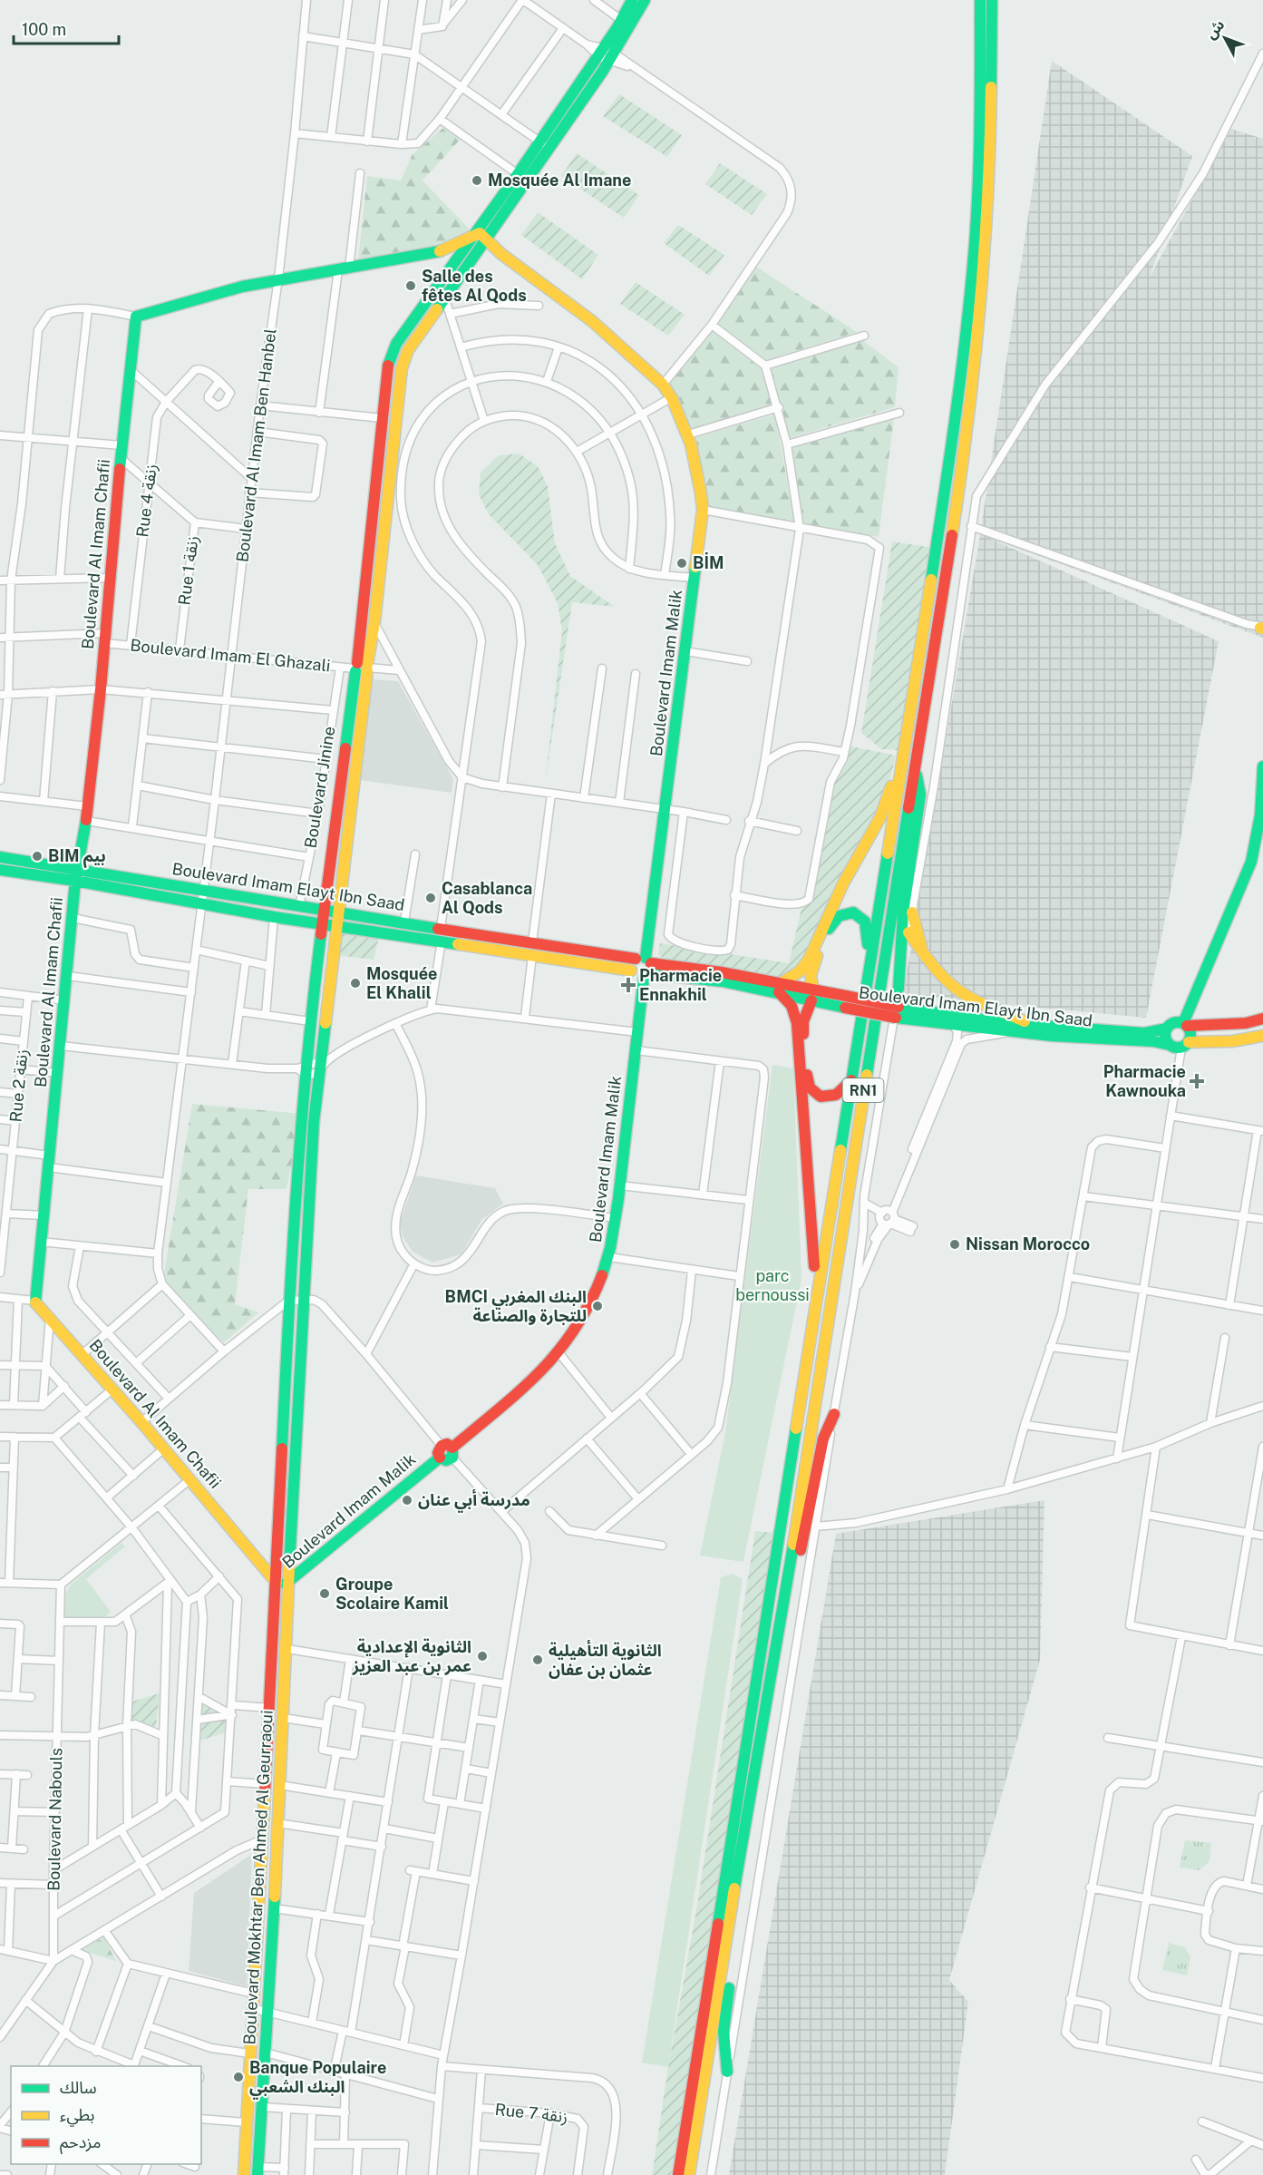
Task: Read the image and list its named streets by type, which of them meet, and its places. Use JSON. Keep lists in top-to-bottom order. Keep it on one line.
{"streets":{"main road":["Boulevard Al Imam Chafii","Boulevard Imam Malik","Boulevard Imam Elayt Ibn Saad","RN1","Boulevard Mokhtar Ben Ahmed Al Geurraoui"],"street":["Boulevard Al Imam Ben Hanbel","Rue 4 زنقة","Rue 1 زنقة","Boulevard Imam El Ghazali","Boulevard Jinine","Rue 2 زنقة","Boulevard Nabouls","Rue 7 زنقة"]},"crossings":[["Boulevard Al Imam Ben Hanbel","Boulevard Imam El Ghazali"],["Boulevard Al Imam Ben Hanbel","Boulevard Imam Elayt Ibn Saad"],["Rue 4 زنقة","Rue 1 زنقة"],["Rue 4 زنقة","Boulevard Imam El Ghazali"],["Boulevard Al Imam Chafii","Rue 1 زنقة"],["Boulevard Al Imam Chafii","Boulevard Imam El Ghazali"],["Boulevard Al Imam Chafii","Boulevard Imam Malik"],["Boulevard Al Imam Chafii","Boulevard Imam Elayt Ibn Saad"],["Boulevard Al Imam Chafii","Boulevard Mokhtar Ben Ahmed Al Geurraoui"],["Rue 1 زنقة","Boulevard Imam El Ghazali"],["Boulevard Imam El Ghazali","Boulevard Jinine"],["Boulevard Imam El Ghazali","Boulevard Mokhtar Ben Ahmed Al Geurraoui"],["Boulevard Imam Malik","Boulevard Imam Elayt Ibn Saad"],["Boulevard Imam Malik","Boulevard Mokhtar Ben Ahmed Al Geurraoui"],["Boulevard Jinine","Boulevard Imam Elayt Ibn Saad"],["Boulevard Imam Elayt Ibn Saad","Boulevard Mokhtar Ben Ahmed Al Geurraoui"]],"parks":["parc bernoussi"],"places":{"other":["Mosquée Al Imane","Salle des fêtes Al Qods","BİM","BIM بيم","Casablanca Al Qods","Mosquée El Khalil","Nissan Morocco","BMCI البنك المغربي للتجارة والصناعة","مدرسة أبي عنان","Groupe Scolaire Kamil","الثانوية الإعدادية عمر بن عبد العزيز","الثانوية التأهيلية عثمان بن عفان","Banque Populaire البنك الشعبي"],"health":["Pharmacie Ennakhil","Pharmacie Kawnouka"]},"legend":["سالك","بطيء","مزدحم"],"scale_bar":"100 m","north":"top left"}
